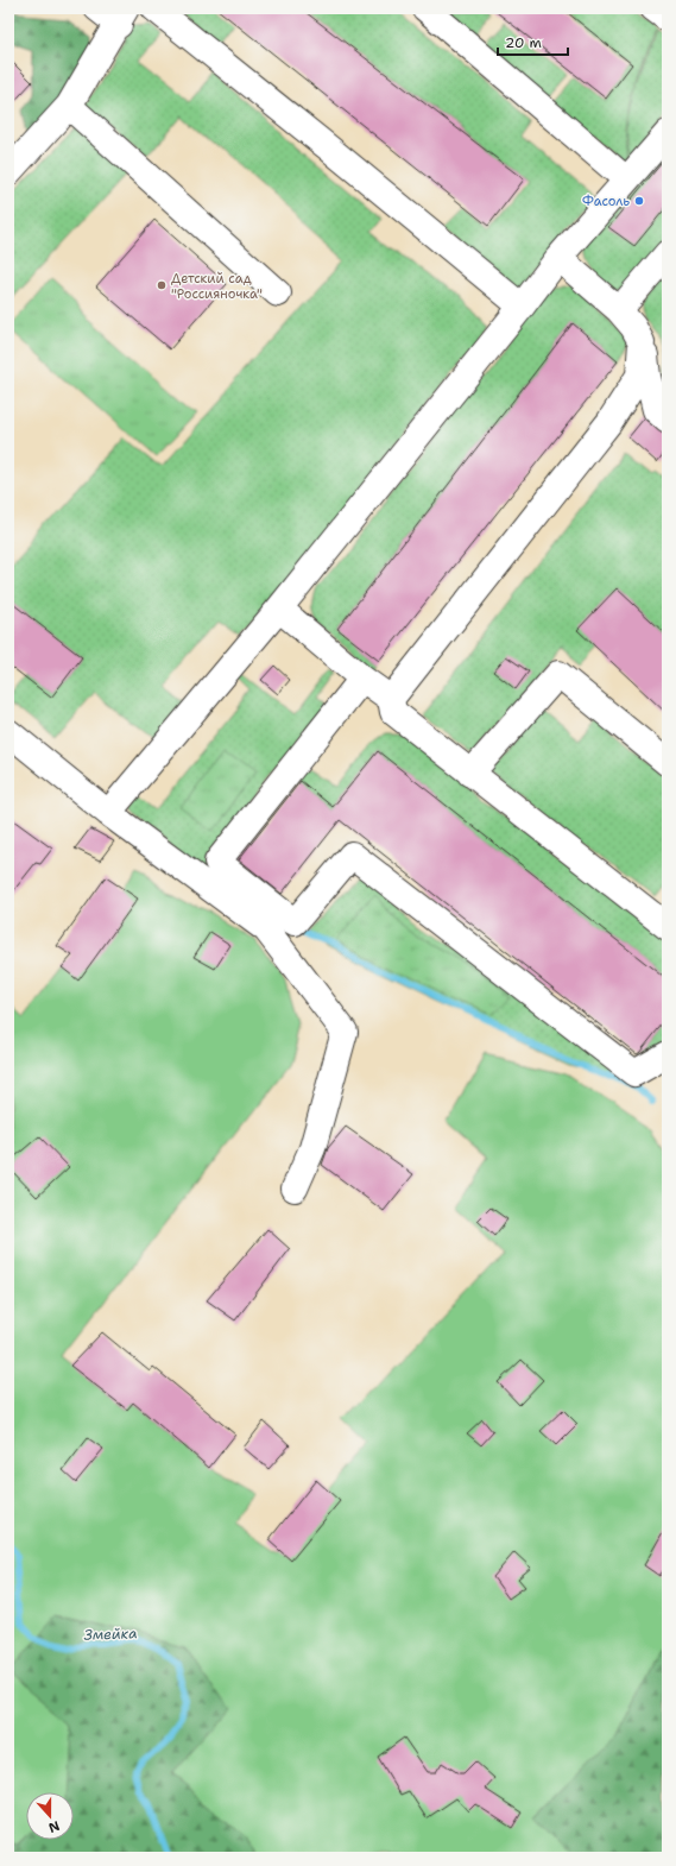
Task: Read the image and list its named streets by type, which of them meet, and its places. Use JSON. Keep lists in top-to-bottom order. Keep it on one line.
{"water":["Змейка"],"places":["Фасоль","Детский сад \"Россияночка\""],"scale_bar":"20 m","north":"bottom"}
